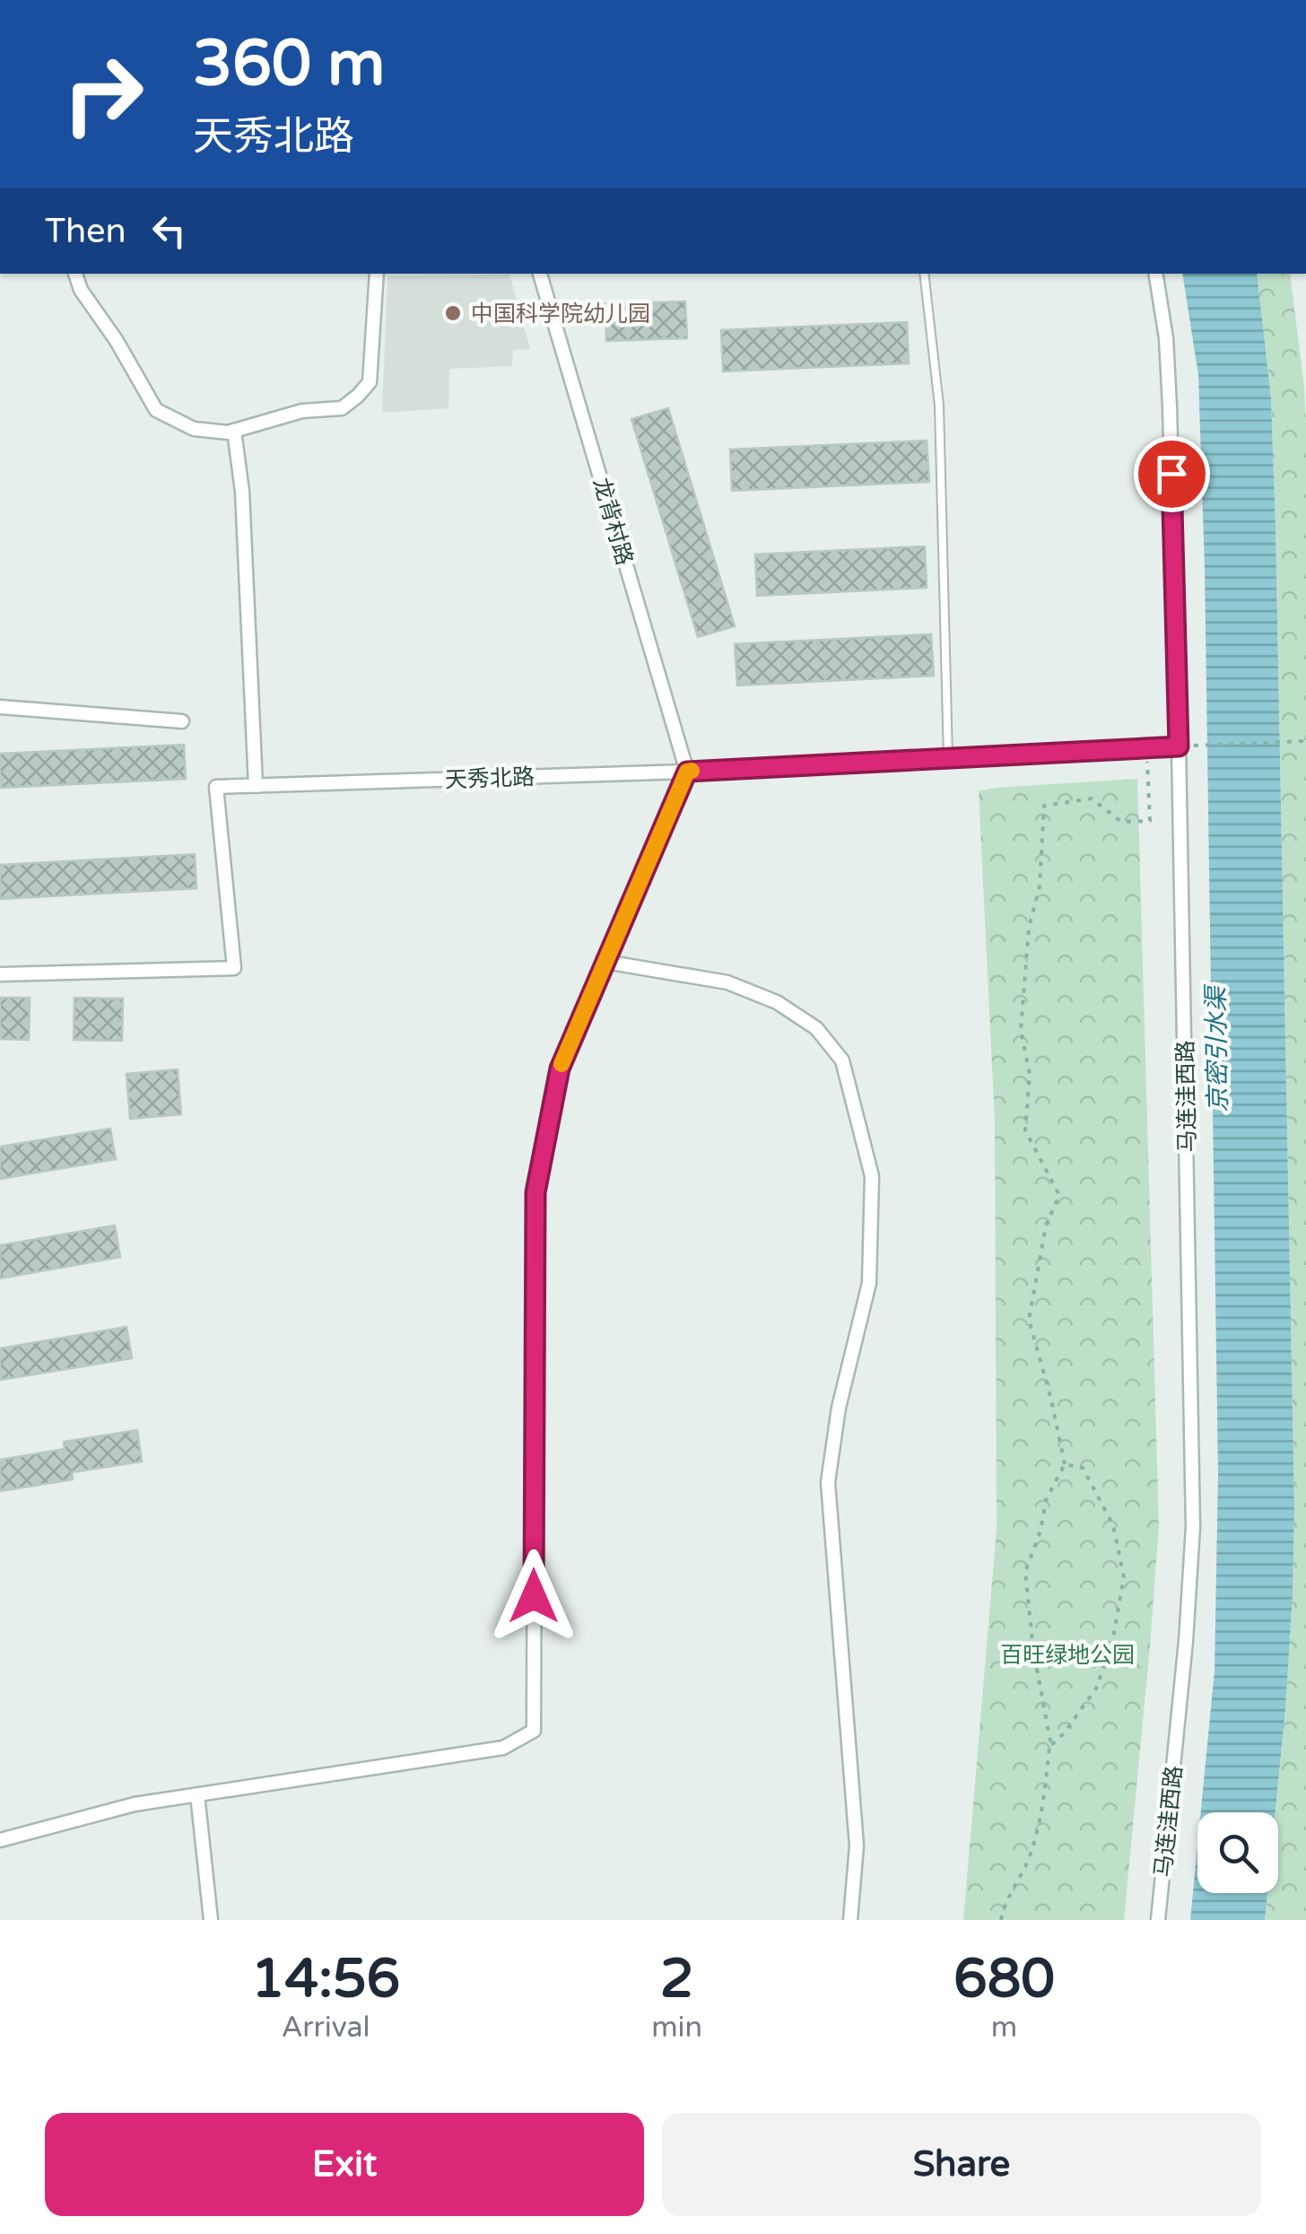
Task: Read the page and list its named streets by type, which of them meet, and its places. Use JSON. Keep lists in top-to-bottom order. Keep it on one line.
{"streets":{"street":["龙背村路","天秀北路","马连洼西路"]},"crossings":[["龙背村路","天秀北路"],["天秀北路","马连洼西路"]],"water":["京密引水渠"],"parks":["百旺绿地公园"],"places":["中国科学院幼儿园"],"page":{"turn":["360 m","天秀北路"],"then":"Then","eta":["14:56","Arrival","2","min","680","m"],"buttons":["Exit","Share"]}}
